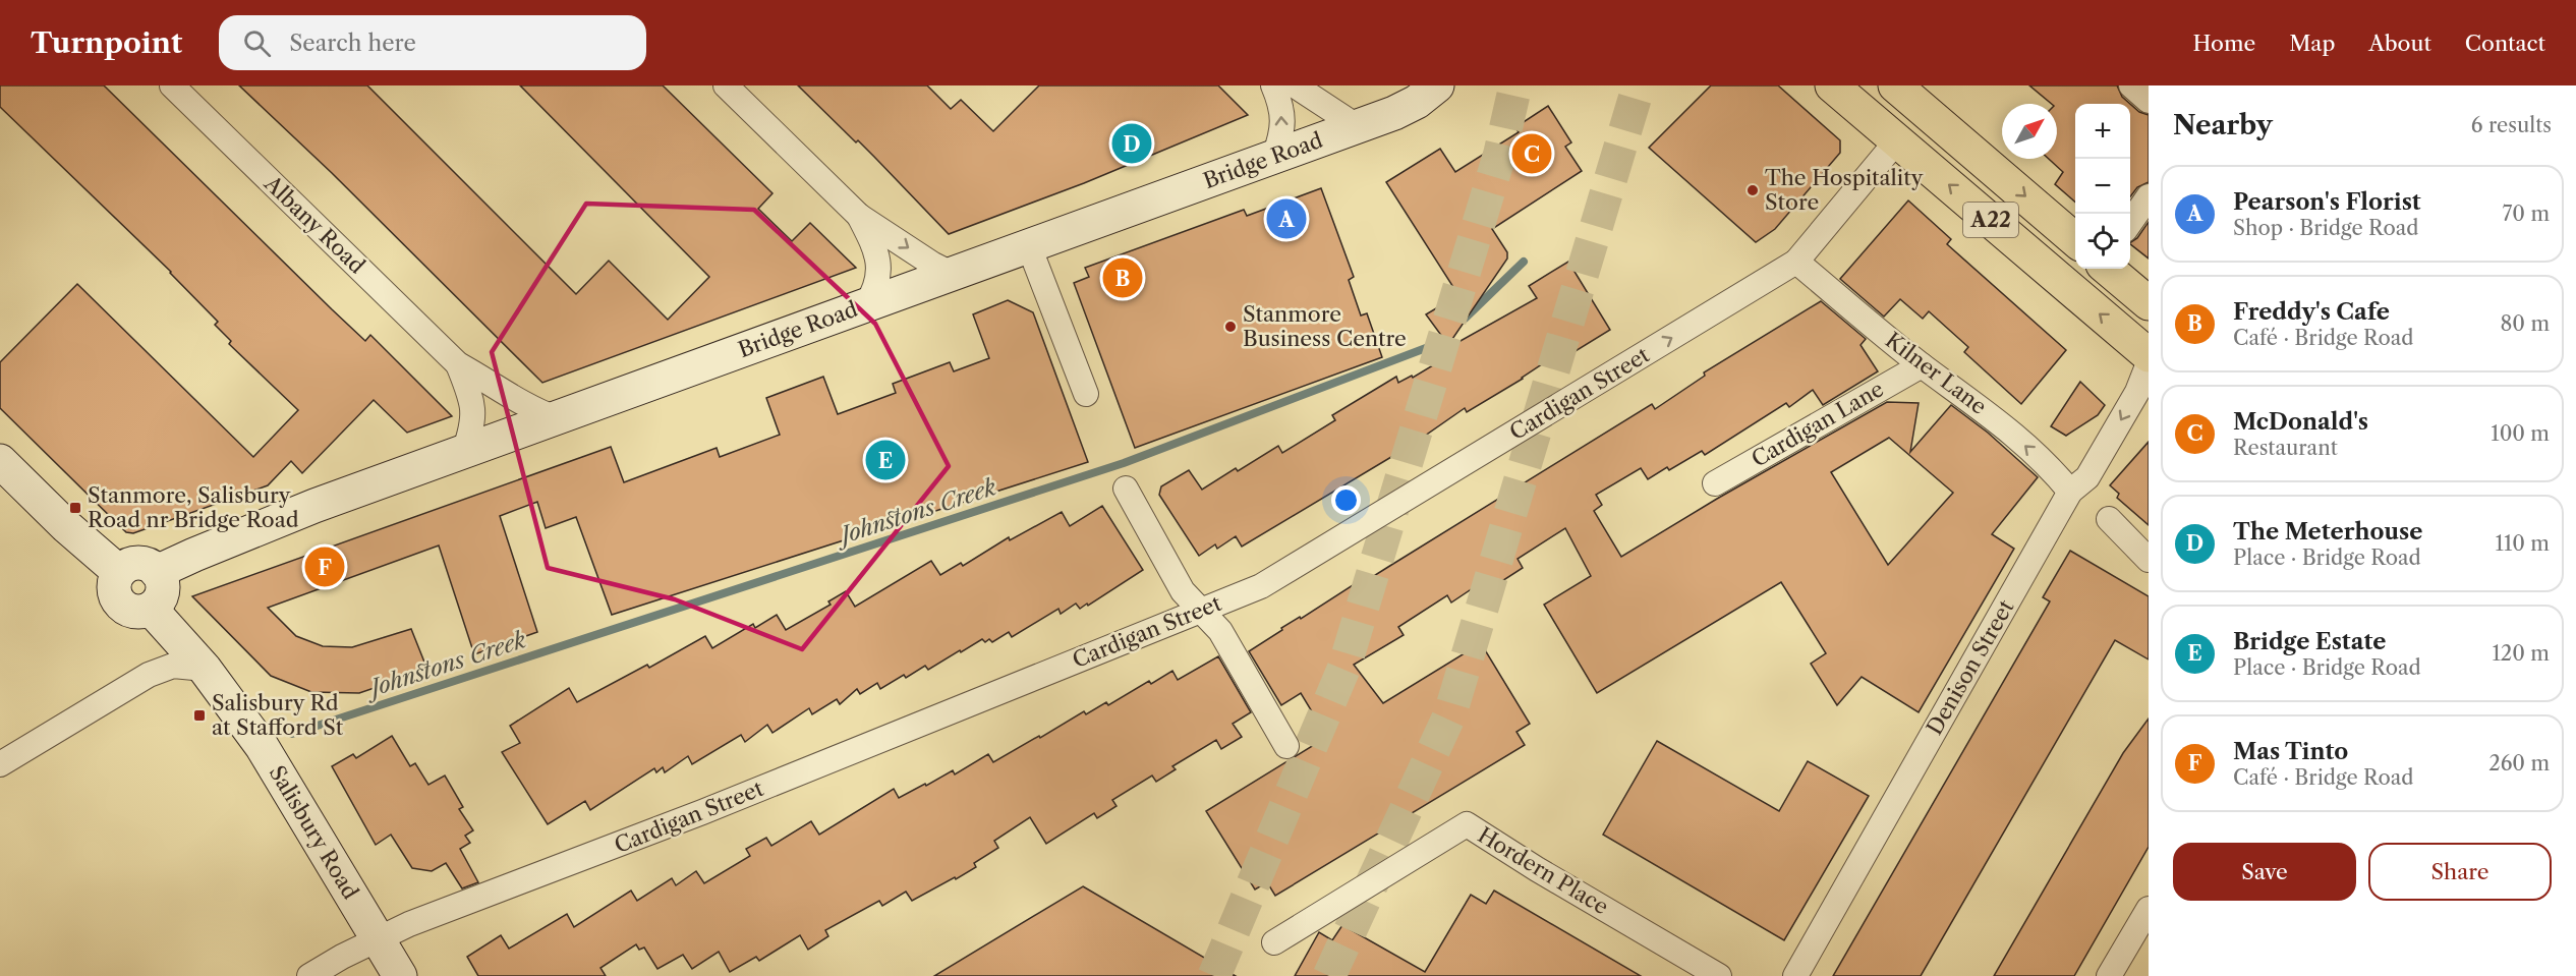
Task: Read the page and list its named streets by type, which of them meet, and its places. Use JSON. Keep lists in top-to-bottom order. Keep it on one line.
{"streets":{"highway":["A22"],"main road":["Bridge Road","Salisbury Road"],"street":["Albany Road","Kilner Lane","Cardigan Street","Cardigan Lane","Denison Street","Hordern Place"]},"crossings":[["Bridge Road","Albany Road"],["Bridge Road","Salisbury Road"],["A22","Cardigan Street"],["Kilner Lane","Cardigan Street"],["Kilner Lane","Cardigan Lane"],["Kilner Lane","Denison Street"],["Cardigan Street","Salisbury Road"]],"one_way":["Kilner Lane","Cardigan Street"],"water":["Johnstons Creek"],"places":{"other":["The Hospitality Store","Stanmore Business Centre"],"transit":["Stanmore, Salisbury Road nr Bridge Road","Salisbury Rd at Stafford St"]},"north":"top right","page":{"header":"Turnpoint","search":"Search here","nav":["Home","Map","About","Contact"],"heading":["Nearby","6 results"],"map_buttons":["+","−"],"pins":["D","C","A","B","E","F"],"list":[{"mark":"A","name":"Pearson's Florist","note":"Shop · Bridge Road","value":"70 m"},{"mark":"B","name":"Freddy's Cafe","note":"Café · Bridge Road","value":"80 m"},{"mark":"C","name":"McDonald's","note":"Restaurant","value":"100 m"},{"mark":"D","name":"The Meterhouse","note":"Place · Bridge Road","value":"110 m"},{"mark":"E","name":"Bridge Estate","note":"Place · Bridge Road","value":"120 m"},{"mark":"F","name":"Mas Tinto","note":"Café · Bridge Road","value":"260 m"}],"buttons":["Save","Share"]}}
